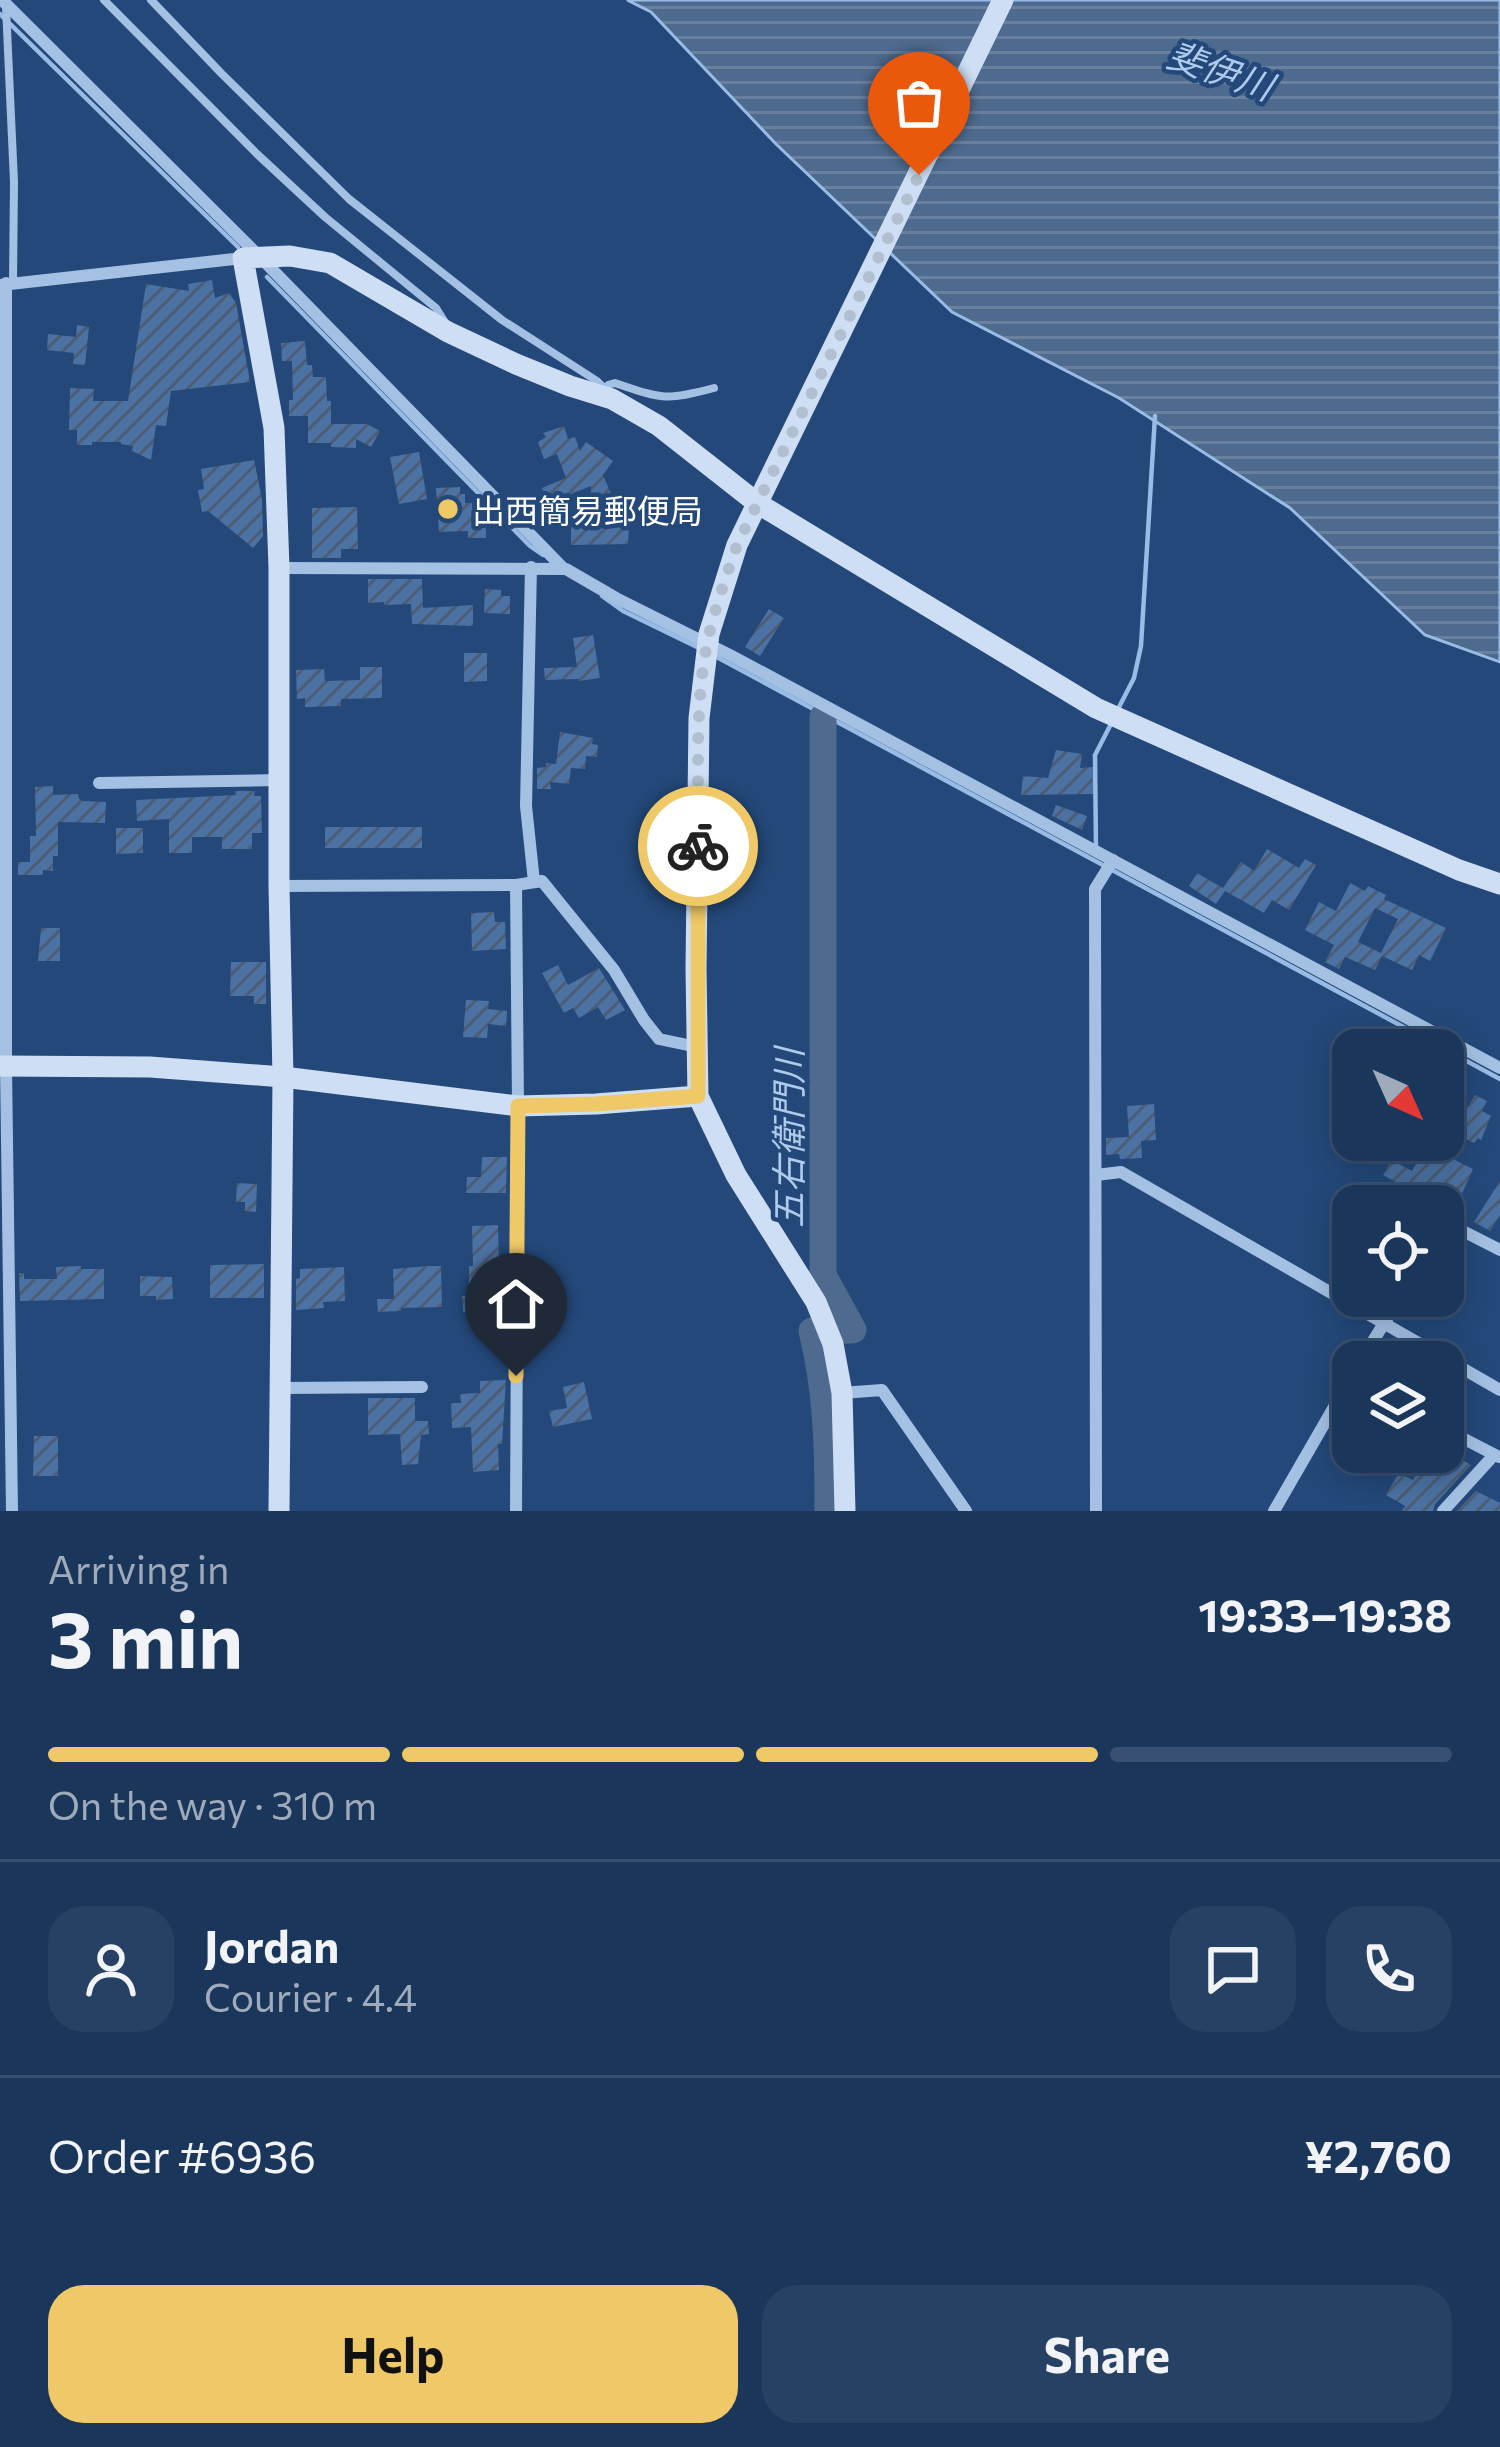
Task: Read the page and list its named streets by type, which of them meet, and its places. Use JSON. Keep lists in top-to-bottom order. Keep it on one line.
{"water":["斐伊川","五右衛門川"],"places":["出西簡易郵便局"],"north":"bottom right","page":{"heading":["3 min","Arriving in","19:33–19:38"],"panel":["Jordan","Courier · 4.4","Order #6936","¥2,760"],"bar":"On the way · 310 m","buttons":["Help","Share"]}}
